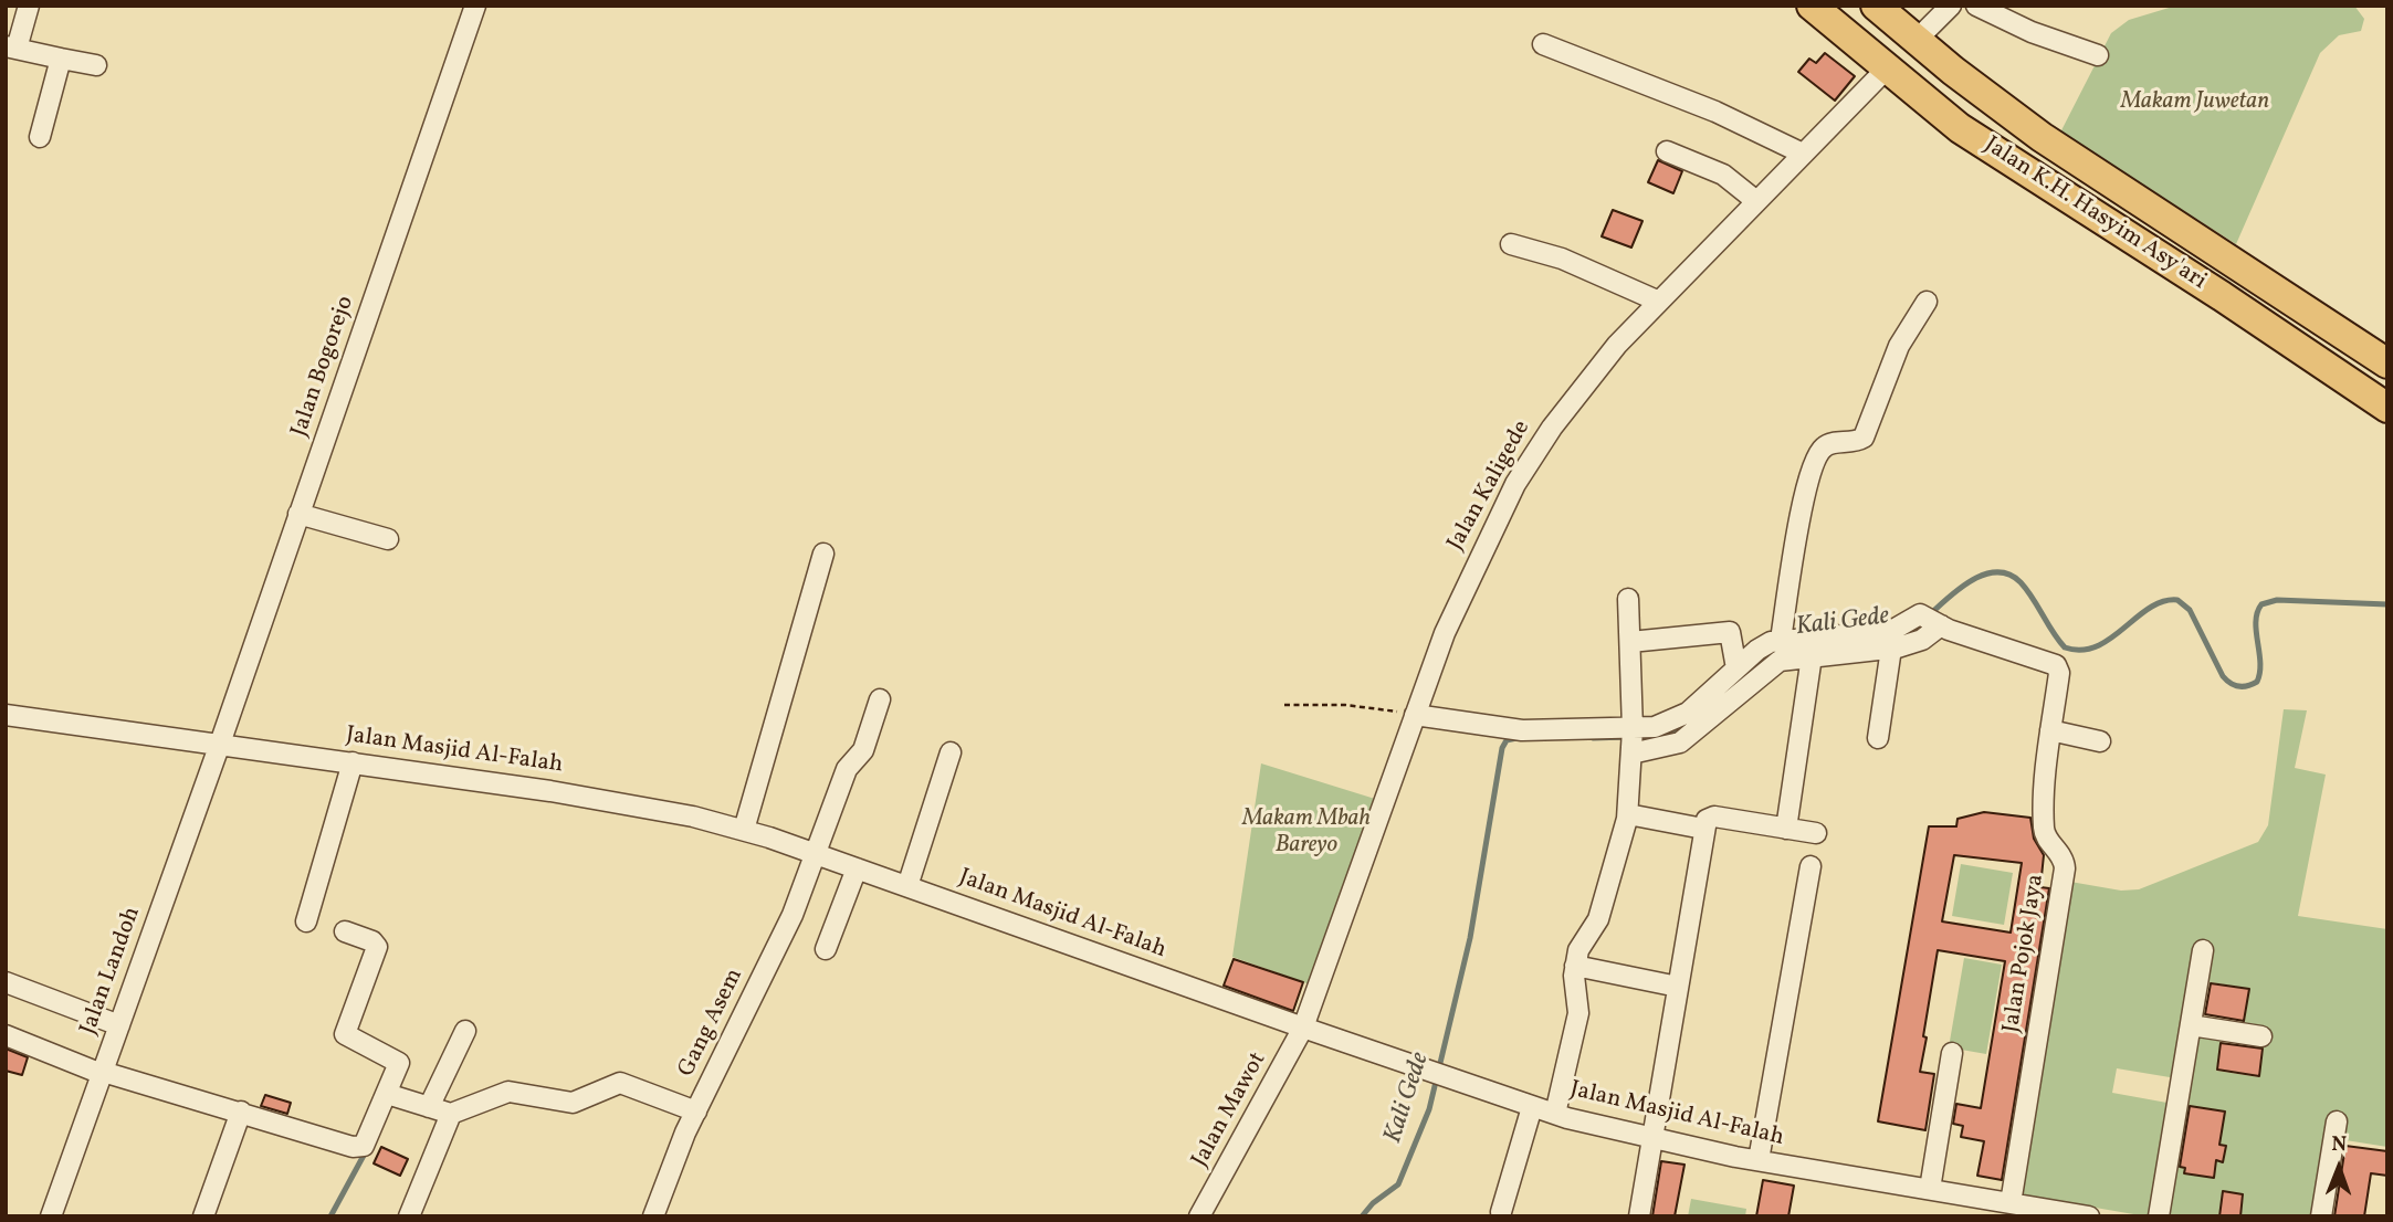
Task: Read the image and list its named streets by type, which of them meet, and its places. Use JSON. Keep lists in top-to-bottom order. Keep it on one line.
{"streets":{"highway":["Jalan K.H. Hasyim Asy'ari"],"street":["Jalan Bogorejo","Jalan Kaligede","Jalan Masjid Al-Falah","Jalan Pojok Jaya","Jalan Landoh","Gang Asem","Jalan Mawot"]},"crossings":[["Jalan K.H. Hasyim Asy'ari","Jalan Kaligede"],["Jalan Bogorejo","Jalan Masjid Al-Falah"],["Jalan Bogorejo","Jalan Landoh"],["Jalan Kaligede","Jalan Masjid Al-Falah"],["Jalan Kaligede","Jalan Mawot"],["Jalan Masjid Al-Falah","Jalan Pojok Jaya"],["Jalan Masjid Al-Falah","Jalan Landoh"],["Jalan Masjid Al-Falah","Gang Asem"],["Jalan Masjid Al-Falah","Jalan Mawot"]],"water":["Kali Gede"],"parks":["Makam Juwetan","Makam Mbah Bareyo"],"north":"top"}
